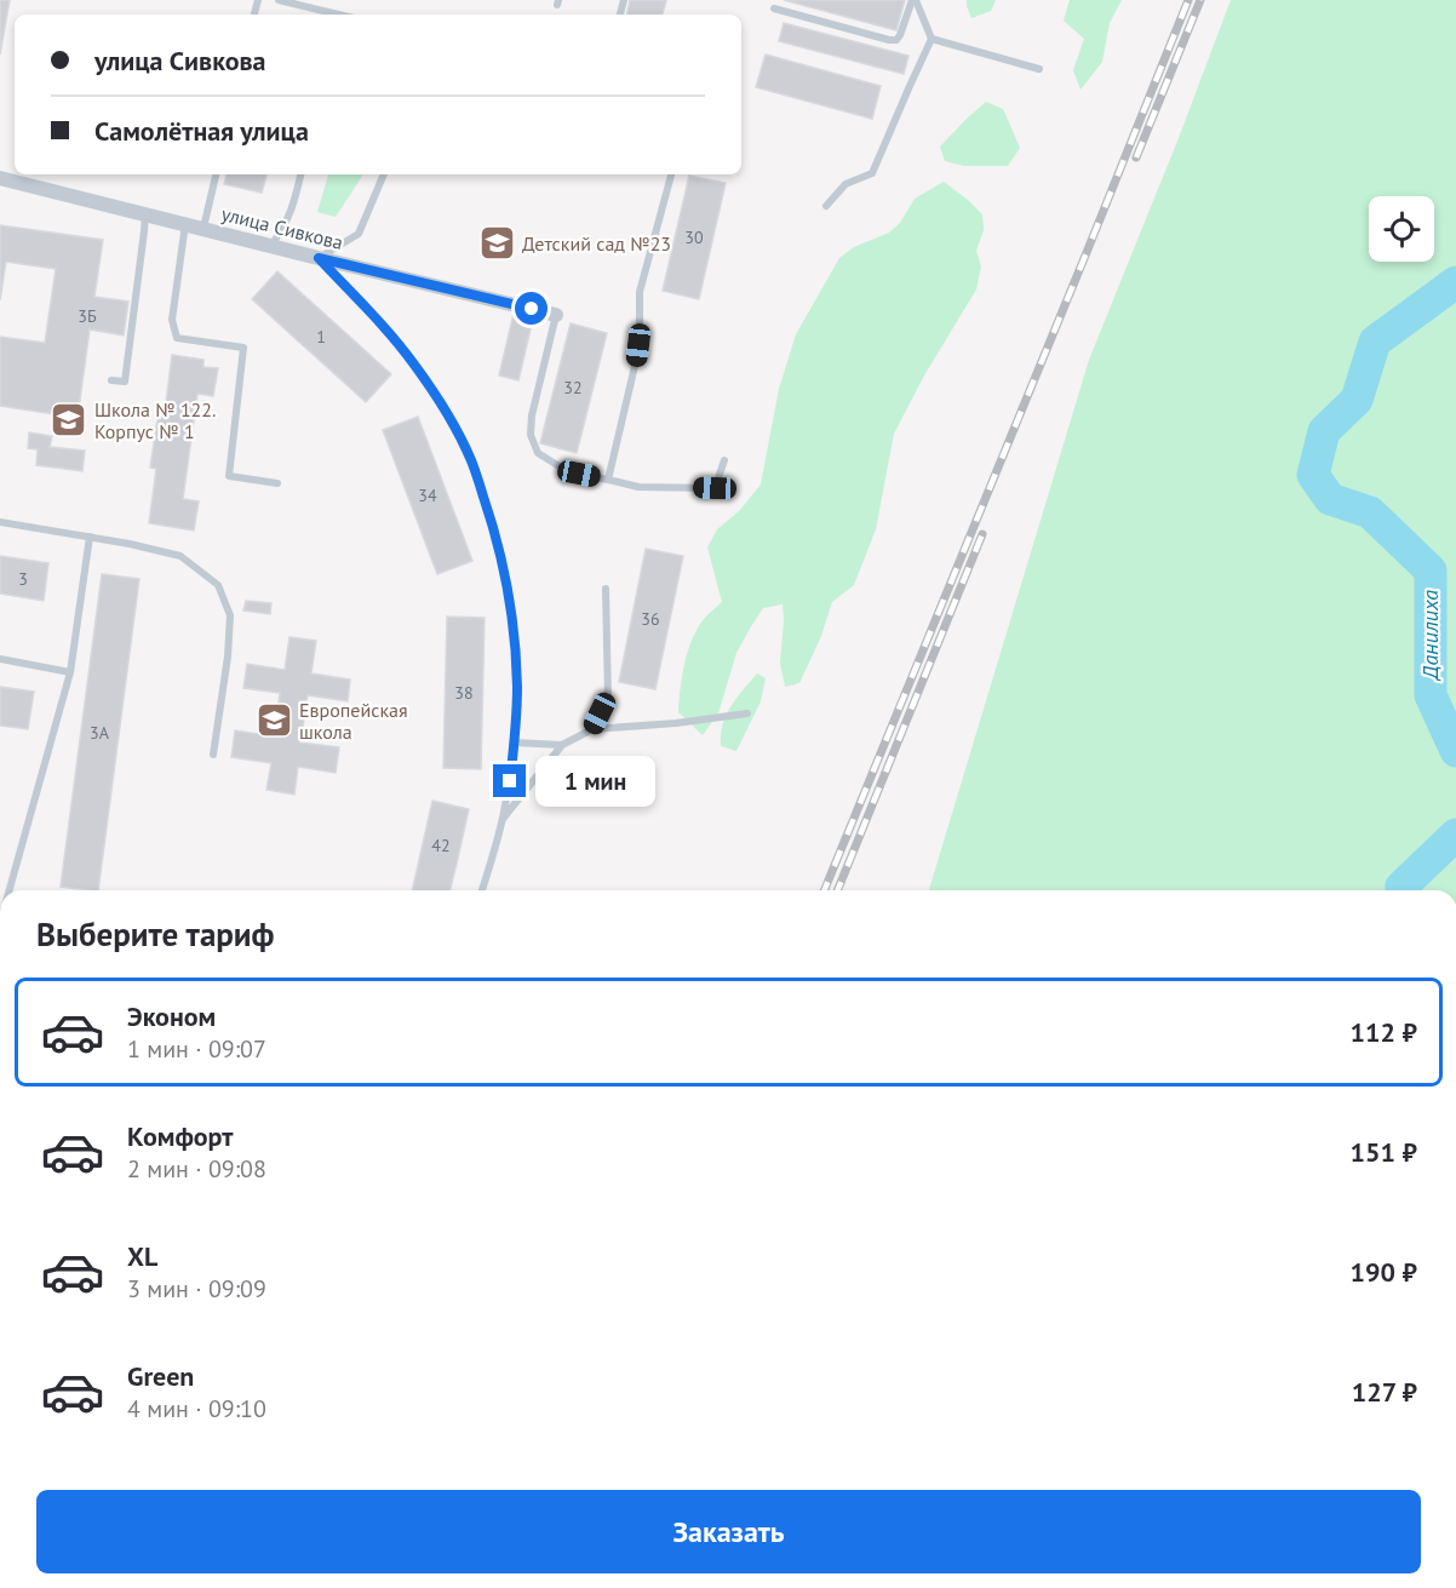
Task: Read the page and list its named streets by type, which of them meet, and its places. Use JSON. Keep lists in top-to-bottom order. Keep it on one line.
{"streets":{"street":["улица Сивкова"]},"water":["Данилиха"],"places":{"school or university":["Детский сад №23","Школа № 122. Корпус № 1","Европейская школа"]},"house_numbers":["30","3Б","1","32","34","3","36","38","3А","42"],"page":{"banner":["улица Сивкова","Самолётная улица"],"bubble":"1 мин","heading":"Выберите тариф","list":[{"name":"Эконом","note":"1 мин · 09:07","value":"112 ₽"},{"name":"Комфорт","note":"2 мин · 09:08","value":"151 ₽"},{"name":"XL","note":"3 мин · 09:09","value":"190 ₽"},{"name":"Green","note":"4 мин · 09:10","value":"127 ₽"}],"buttons":"Заказать"}}
